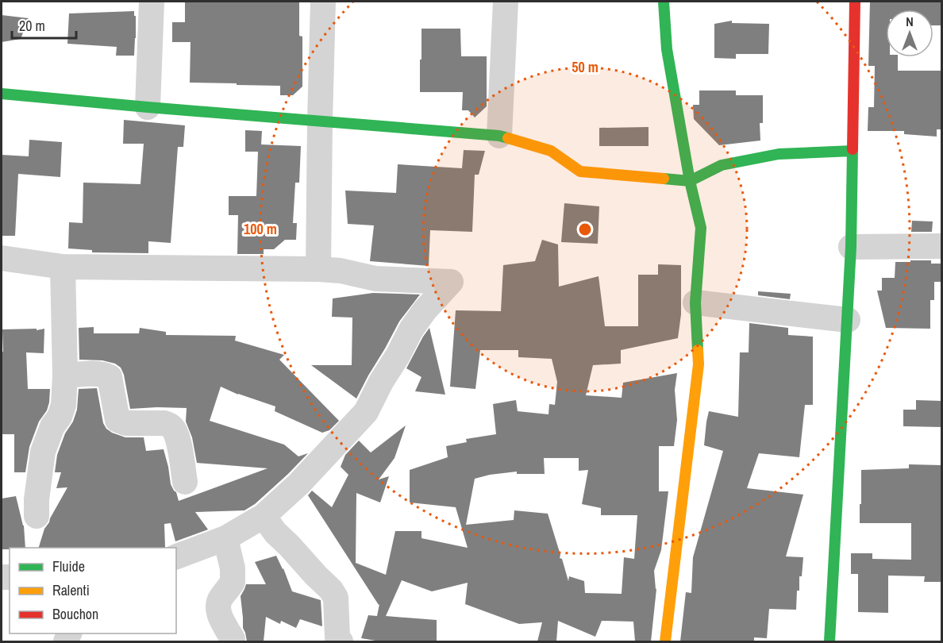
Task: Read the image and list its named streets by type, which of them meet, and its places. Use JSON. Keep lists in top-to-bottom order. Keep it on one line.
{"legend":["Fluide","Ralenti","Bouchon"],"scale_bar":"20 m","north":"top","rings":["50 m","100 m"]}
